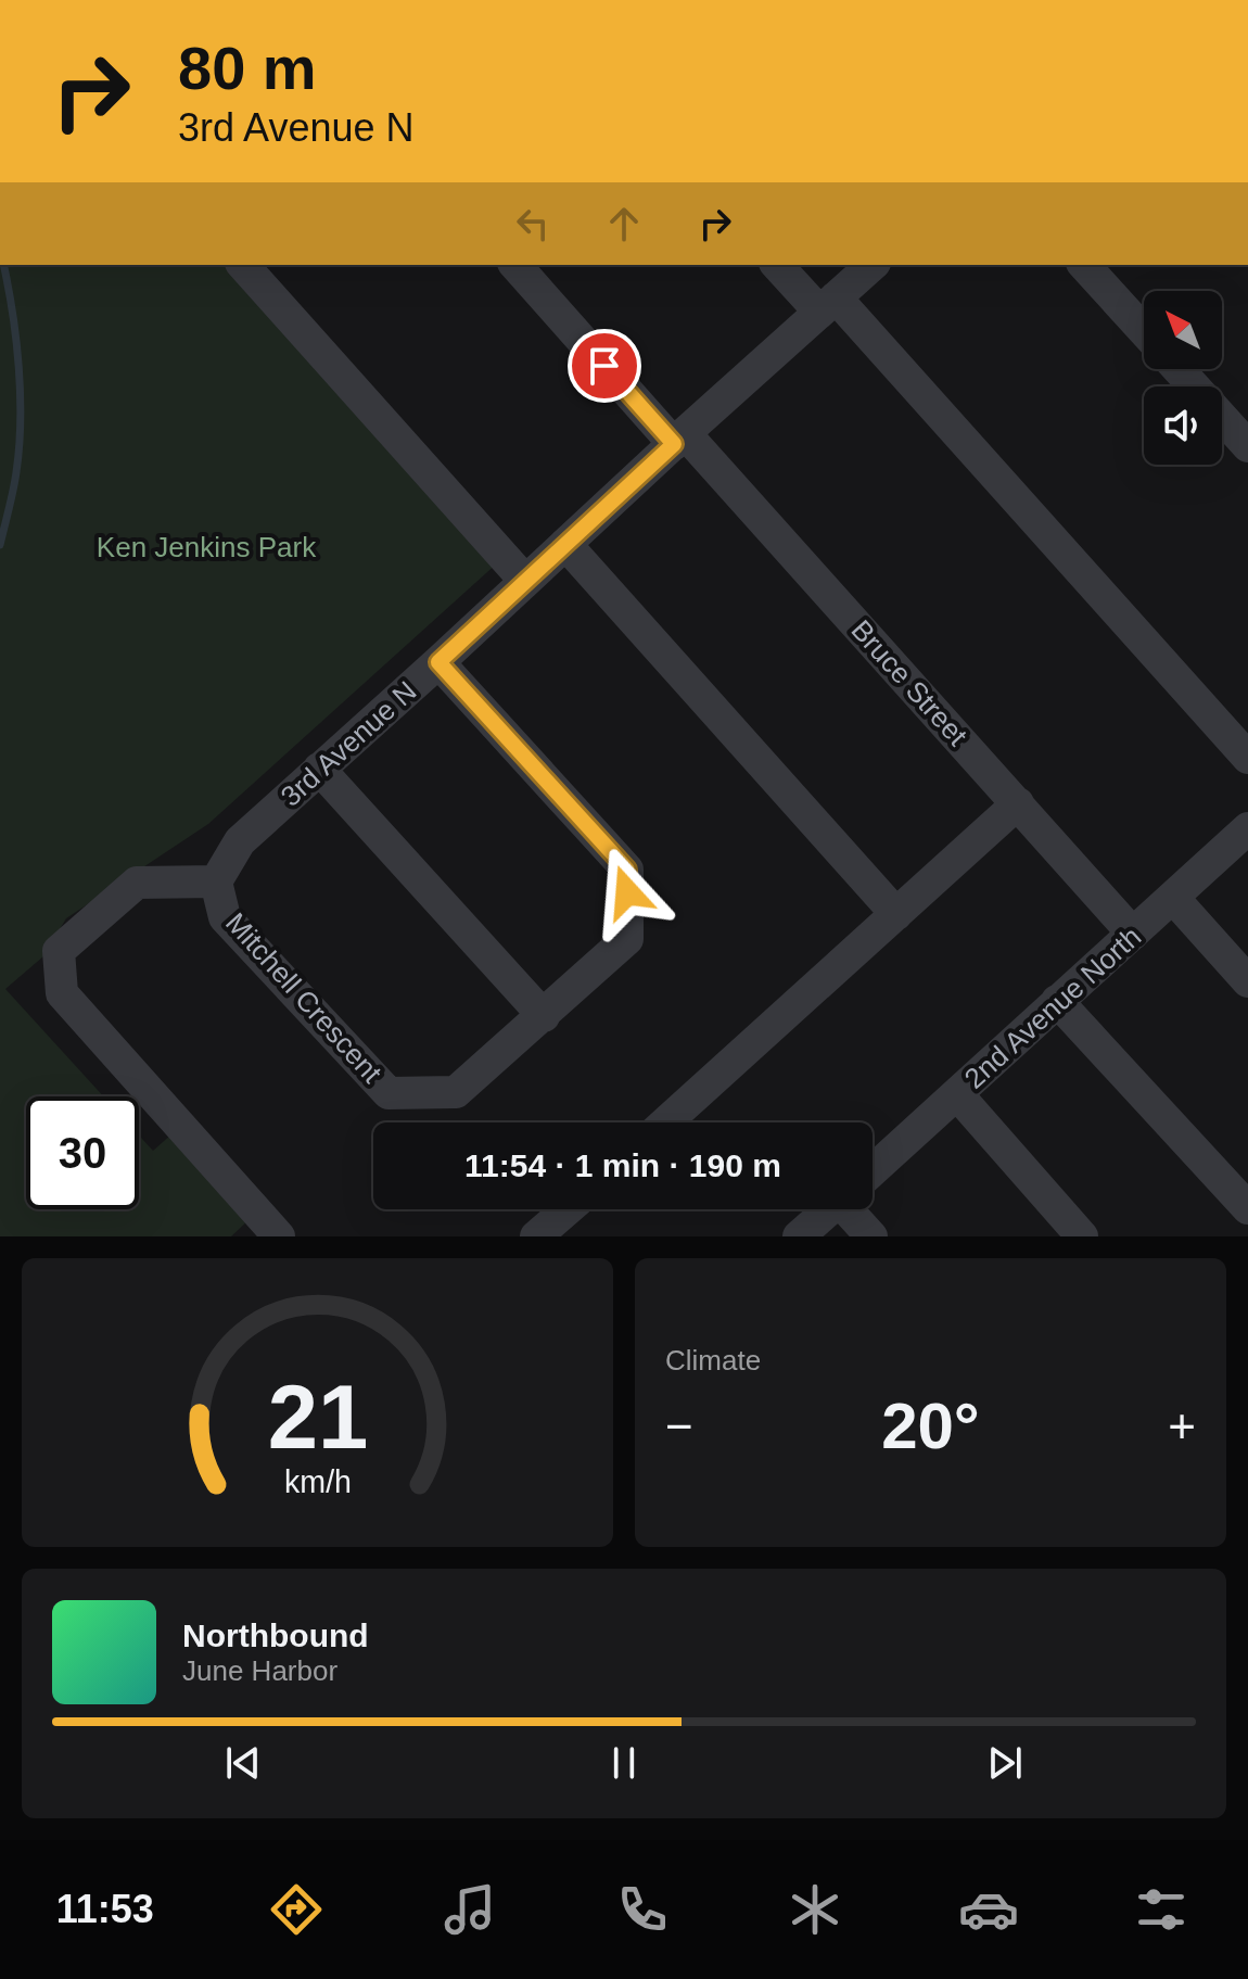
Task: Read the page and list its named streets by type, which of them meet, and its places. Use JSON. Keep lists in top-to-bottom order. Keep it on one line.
{"streets":{"street":["Bruce Street","3rd Avenue N","Mitchell Crescent","2nd Avenue North"]},"crossings":[["Bruce Street","3rd Avenue N"],["Bruce Street","2nd Avenue North"],["3rd Avenue N","Mitchell Crescent"]],"parks":["Ken Jenkins Park"],"north":"top left","page":{"turn":["80 m","3rd Avenue N"],"limit":"30","trip":"11:54 · 1 min · 190 m","tile":"Climate","heat":["−","20°","+"],"song":["Northbound","June Harbor"],"tabs":"11:53","gauge":["21","km/h"]}}
